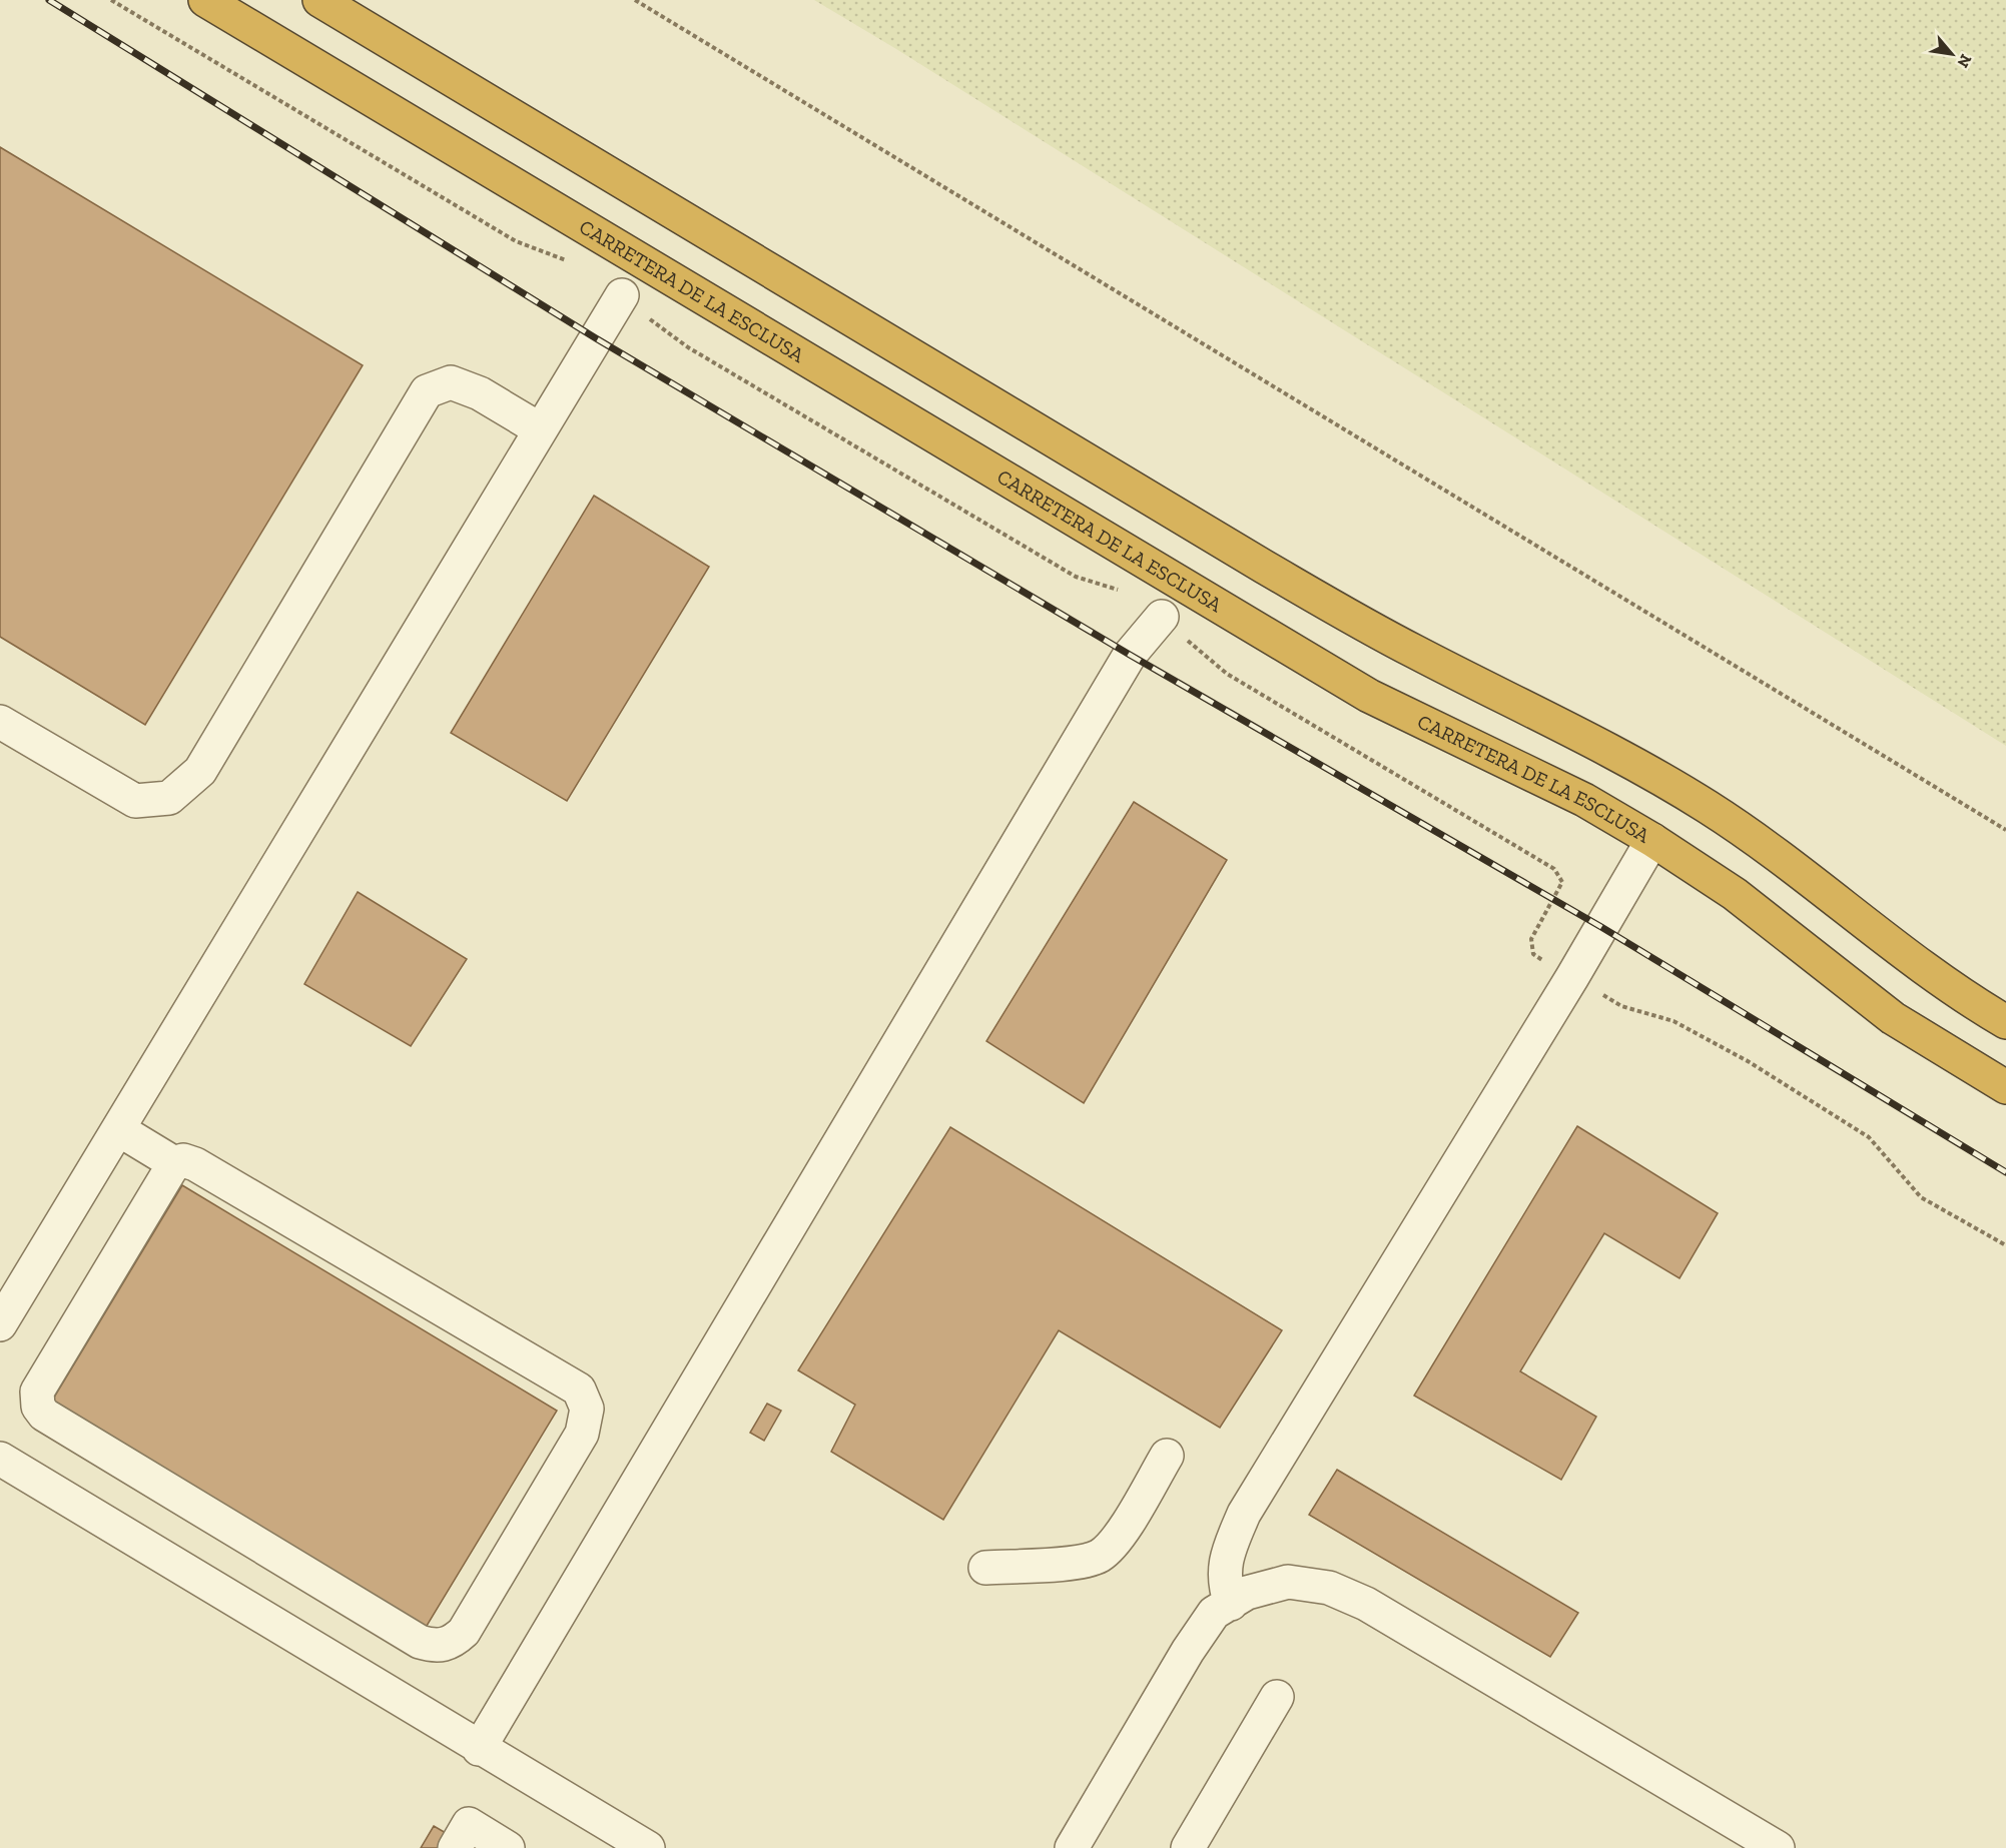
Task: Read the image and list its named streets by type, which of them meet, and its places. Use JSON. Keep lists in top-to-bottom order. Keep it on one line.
{"streets":{"highway":["CARRETERA DE LA ESCLUSA"]},"north":"bottom right"}
